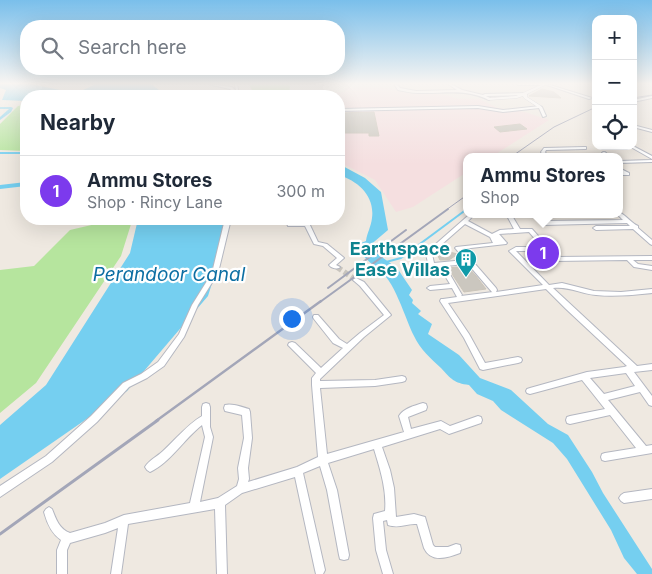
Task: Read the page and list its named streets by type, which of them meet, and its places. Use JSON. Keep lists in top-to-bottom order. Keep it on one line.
{"water":["Perandoor Canal"],"places":{"building":["Earthspace Ease Villas"]},"page":{"map_buttons":["+","−"],"search":"Search here","heading":"Nearby","popup":["Ammu Stores","Shop"],"list":[{"mark":"1","name":"Ammu Stores","note":"Shop · Rincy Lane","value":"300 m"}],"pins":"1"}}
